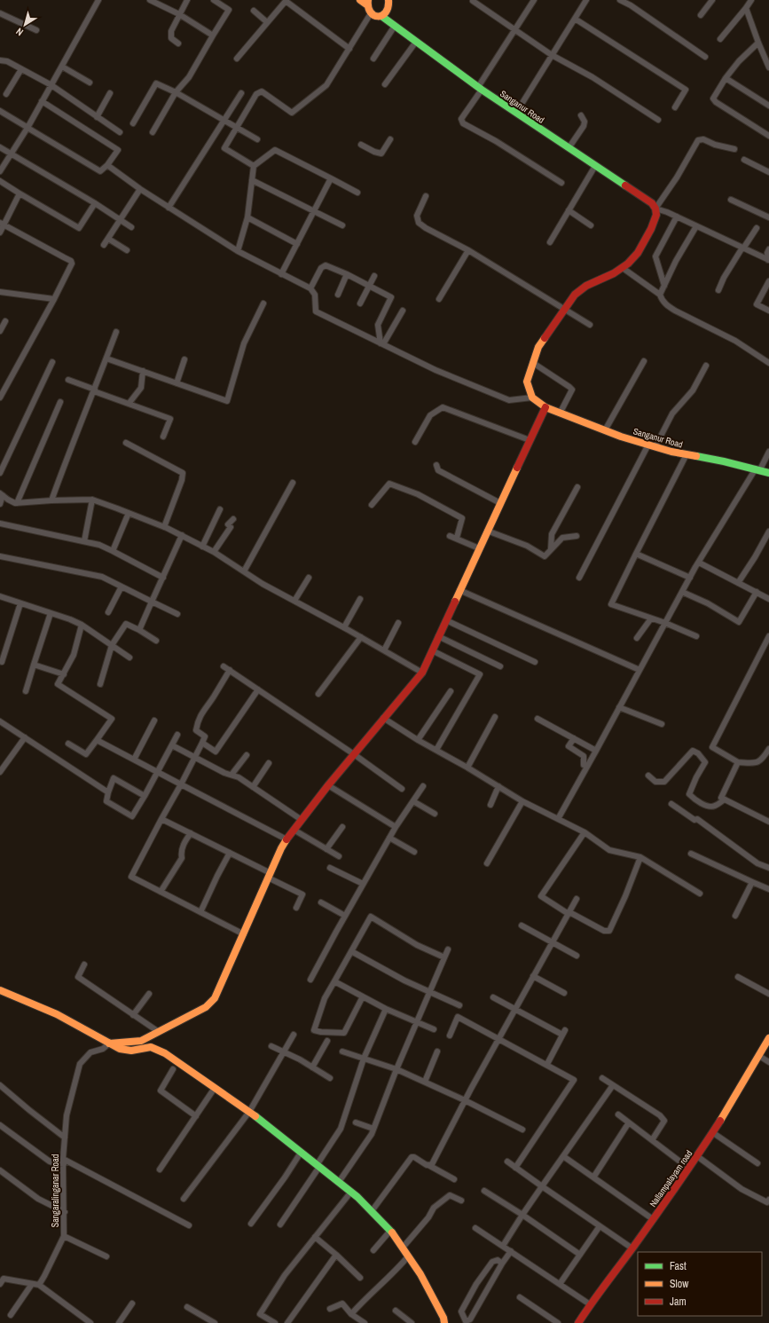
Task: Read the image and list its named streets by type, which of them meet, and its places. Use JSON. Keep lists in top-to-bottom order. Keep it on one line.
{"streets":{"street":["Sanganur Road","Nallampalayam road","Sangaralinganar Road"]},"legend":["Fast","Slow","Jam"],"north":"bottom left"}
